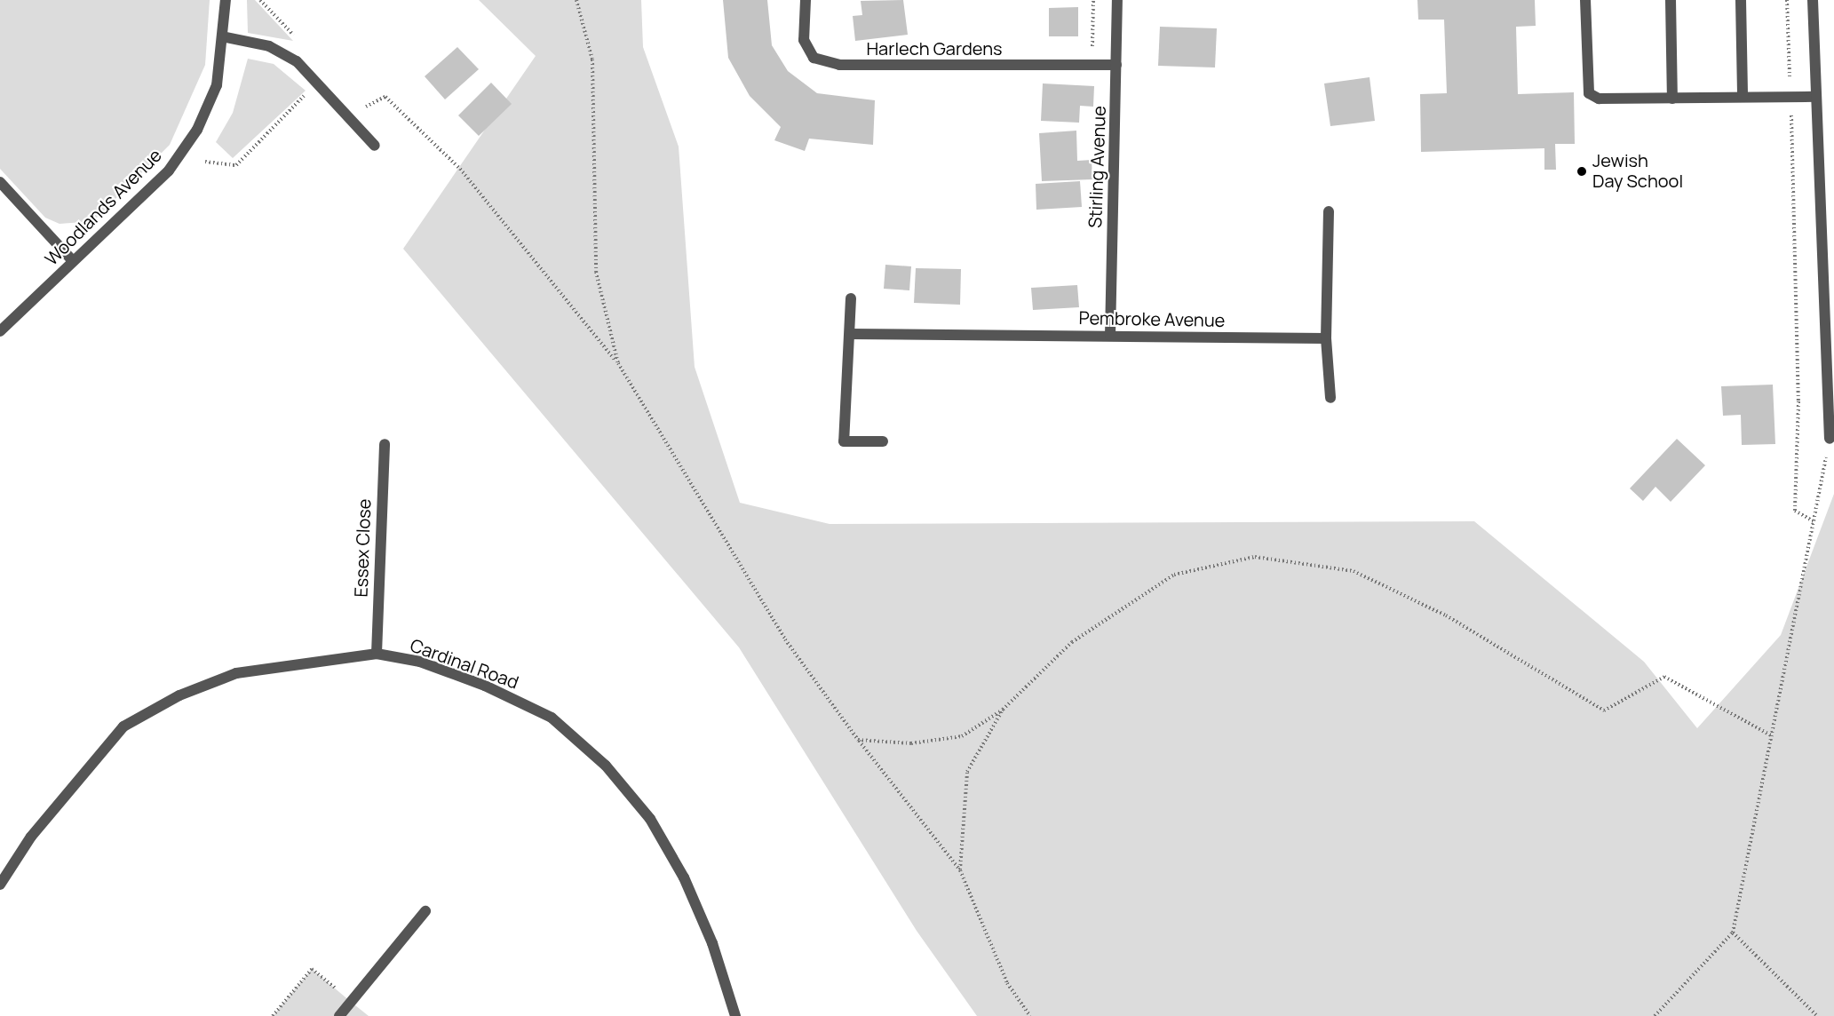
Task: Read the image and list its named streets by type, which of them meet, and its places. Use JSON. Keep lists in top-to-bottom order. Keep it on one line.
{"streets":{"street":["Harlech Gardens","Stirling Avenue","Woodlands Avenue","Pembroke Avenue","Essex Close","Cardinal Road"]},"crossings":[["Harlech Gardens","Stirling Avenue"],["Stirling Avenue","Pembroke Avenue"],["Essex Close","Cardinal Road"]],"places":["Jewish Day School"]}
